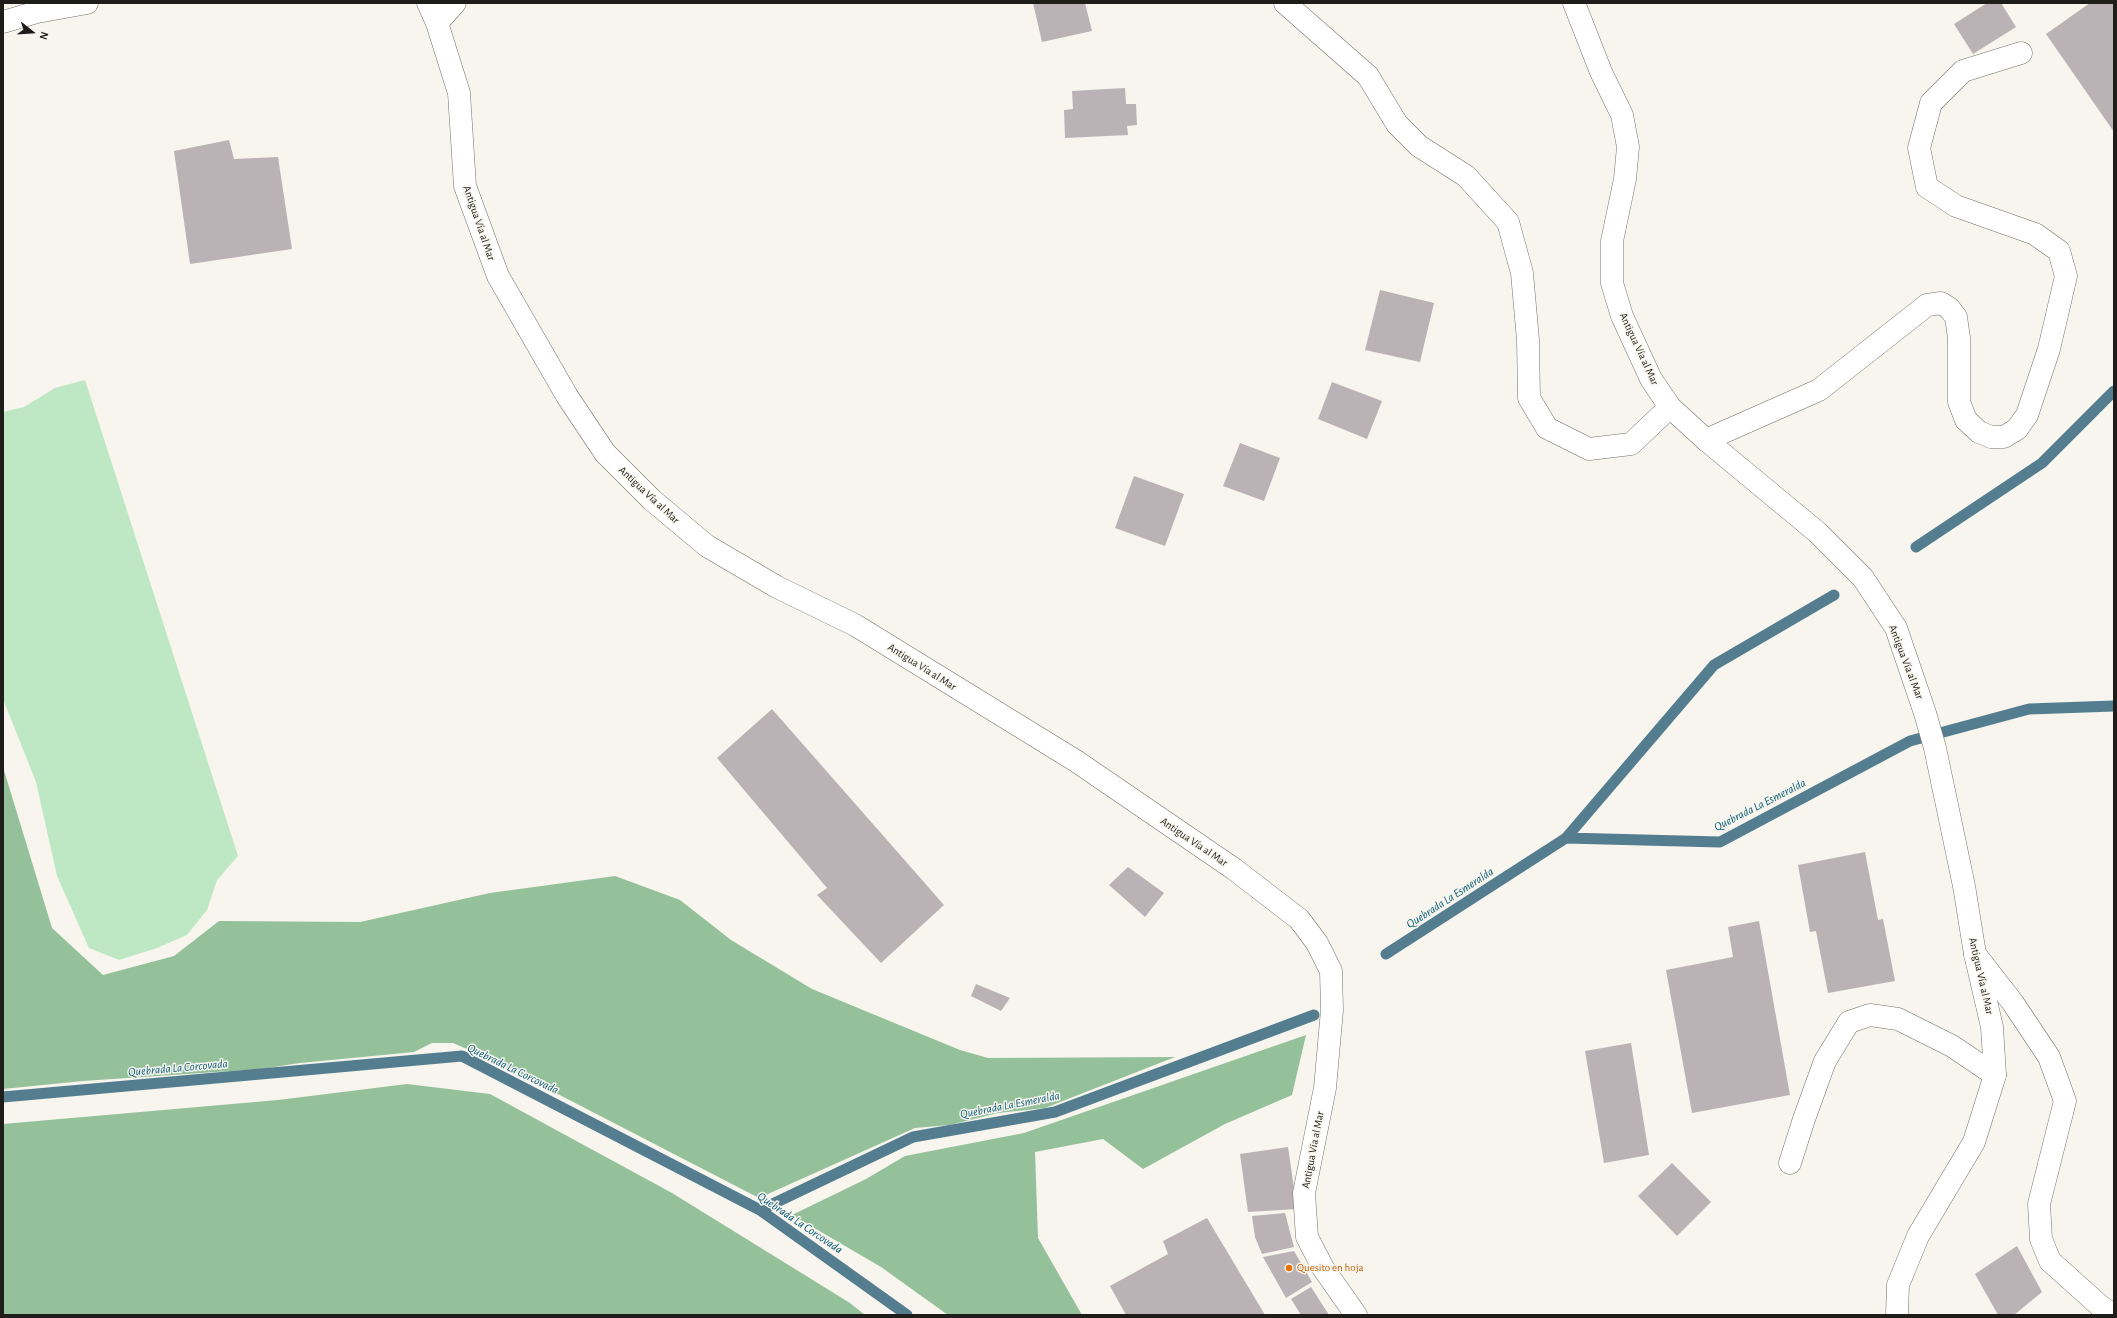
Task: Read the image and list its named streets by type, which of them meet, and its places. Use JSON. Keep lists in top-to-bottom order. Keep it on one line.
{"streets":{"main road":["Antigua Vía al Mar"]},"water":["Quebrada La Esmeralda","Quebrada La Corcovada"],"places":["Quesito en hoja"],"north":"right"}
